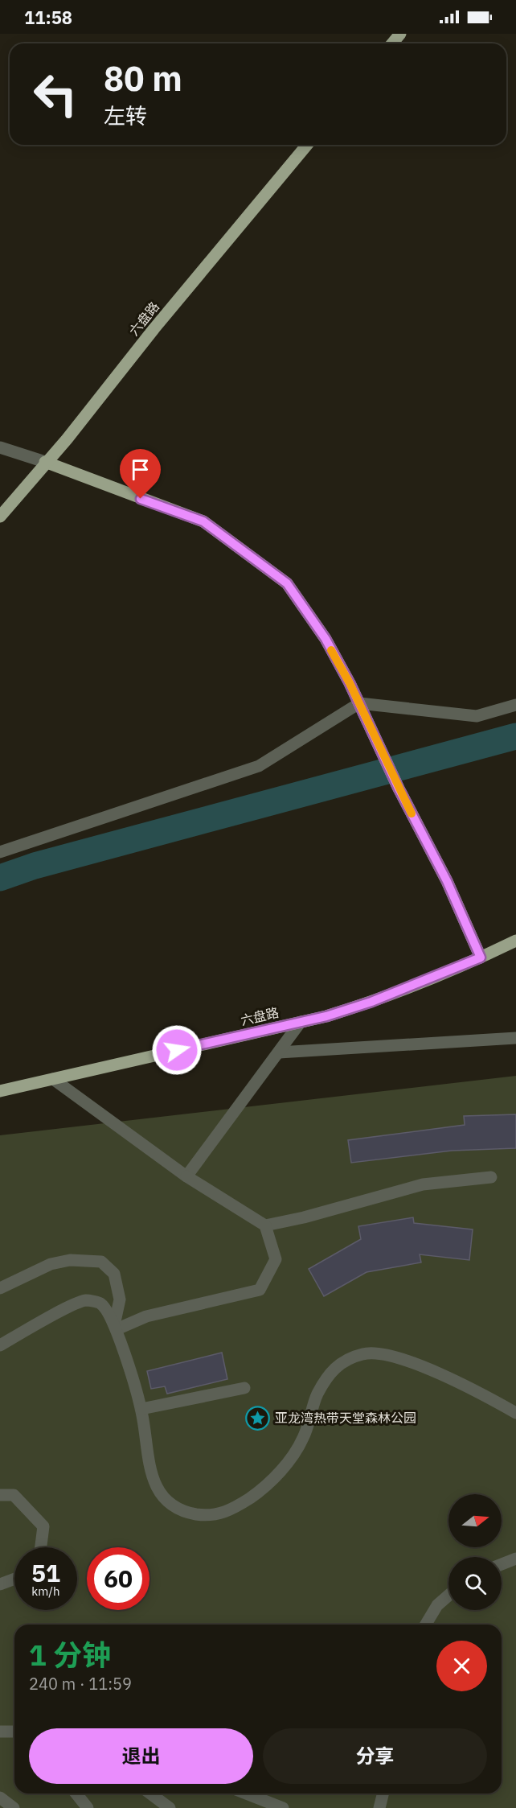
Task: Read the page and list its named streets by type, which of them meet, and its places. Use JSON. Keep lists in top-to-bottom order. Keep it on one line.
{"streets":{"main road":["六盘路"]},"places":{"place":["亚龙湾热带天堂森林公园"]},"north":"right","page":{"status":"11:58","turn":["80 m","左转"],"speed":"51 km/h","limit":"60","heading":["1 分钟","240 m · 11:59"],"buttons":["退出","分享"]}}
